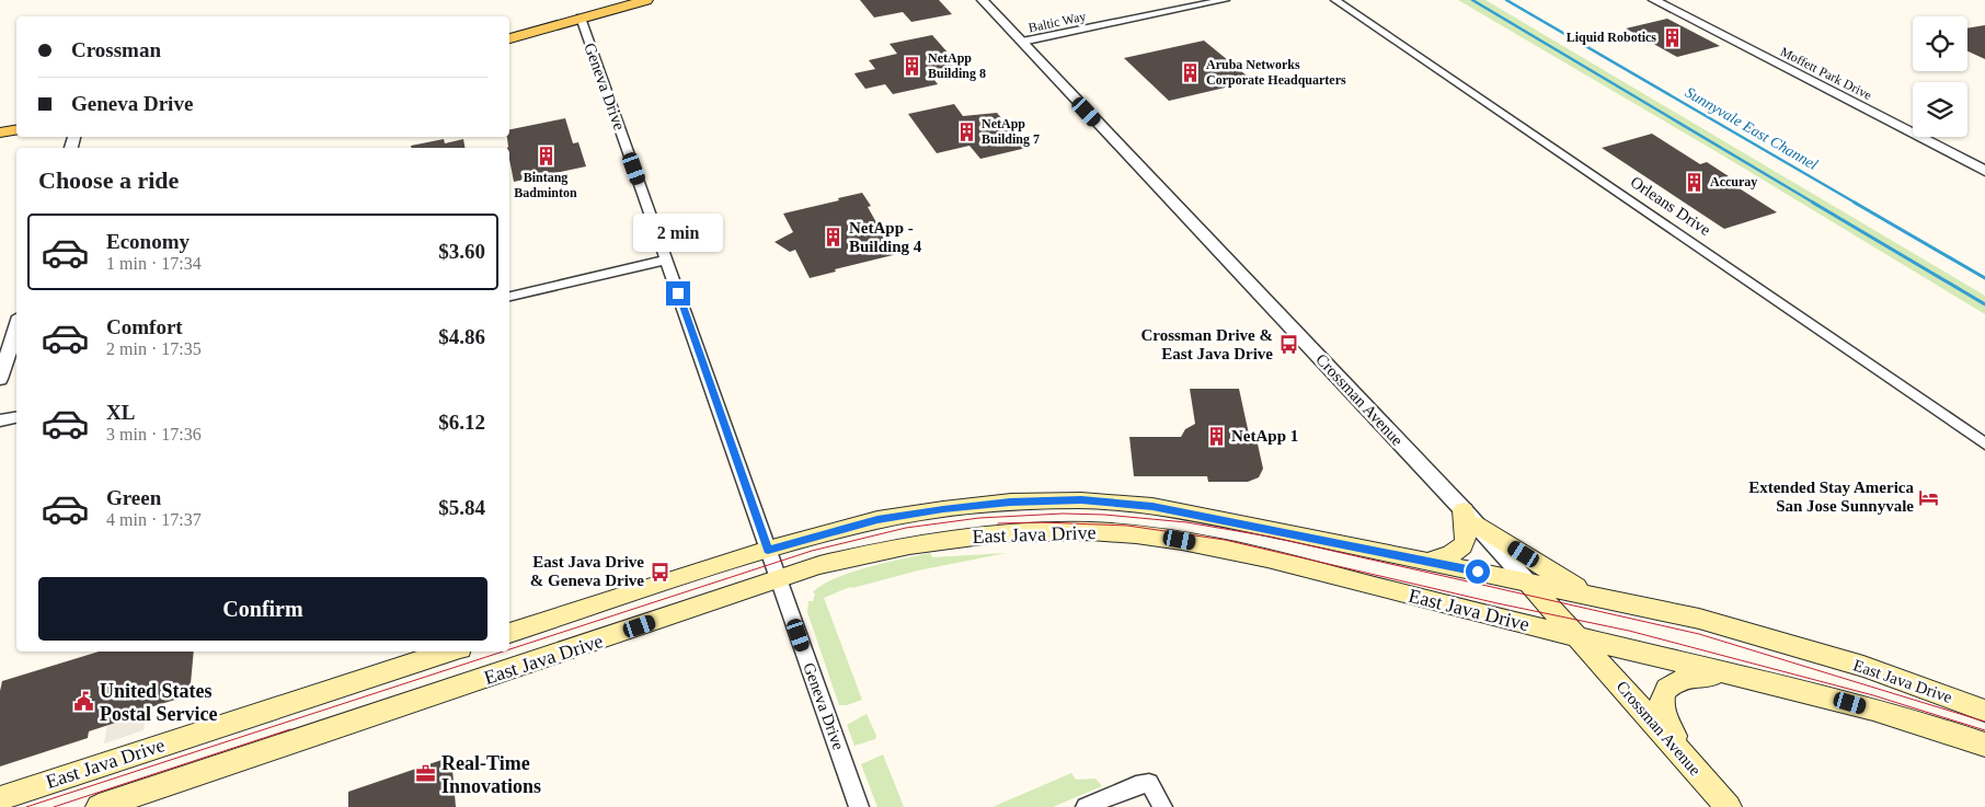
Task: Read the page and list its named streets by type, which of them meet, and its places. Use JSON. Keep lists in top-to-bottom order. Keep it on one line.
{"streets":{"main road":["Crossman Avenue","East Java Drive"],"street":["Baltic Way","Moffett Park Drive","Geneva Drive","Orleans Drive"]},"crossings":[["Baltic Way","Crossman Avenue"],["Geneva Drive","East Java Drive"],["Crossman Avenue","East Java Drive"]],"water":["Sunnyvale East Channel"],"places":{"building":["Liquid Robotics","NetApp Building 8","Aruba Networks Corporate Headquarters","NetApp Building 7","Bintang Badminton","Accuray","NetApp - Building 4","NetApp 1"],"bus stop":["Crossman Drive & East Java Drive","East Java Drive & Geneva Drive"],"hotel":["Extended Stay America San Jose Sunnyvale"],"public building":["United States Postal Service"],"office":["Real-Time Innovations"]},"page":{"banner":["Crossman","Geneva Drive"],"heading":"Choose a ride","bubble":"2 min","list":[{"name":"Economy","note":"1 min · 17:34","value":"$3.60"},{"name":"Comfort","note":"2 min · 17:35","value":"$4.86"},{"name":"XL","note":"3 min · 17:36","value":"$6.12"},{"name":"Green","note":"4 min · 17:37","value":"$5.84"}],"buttons":"Confirm"}}
